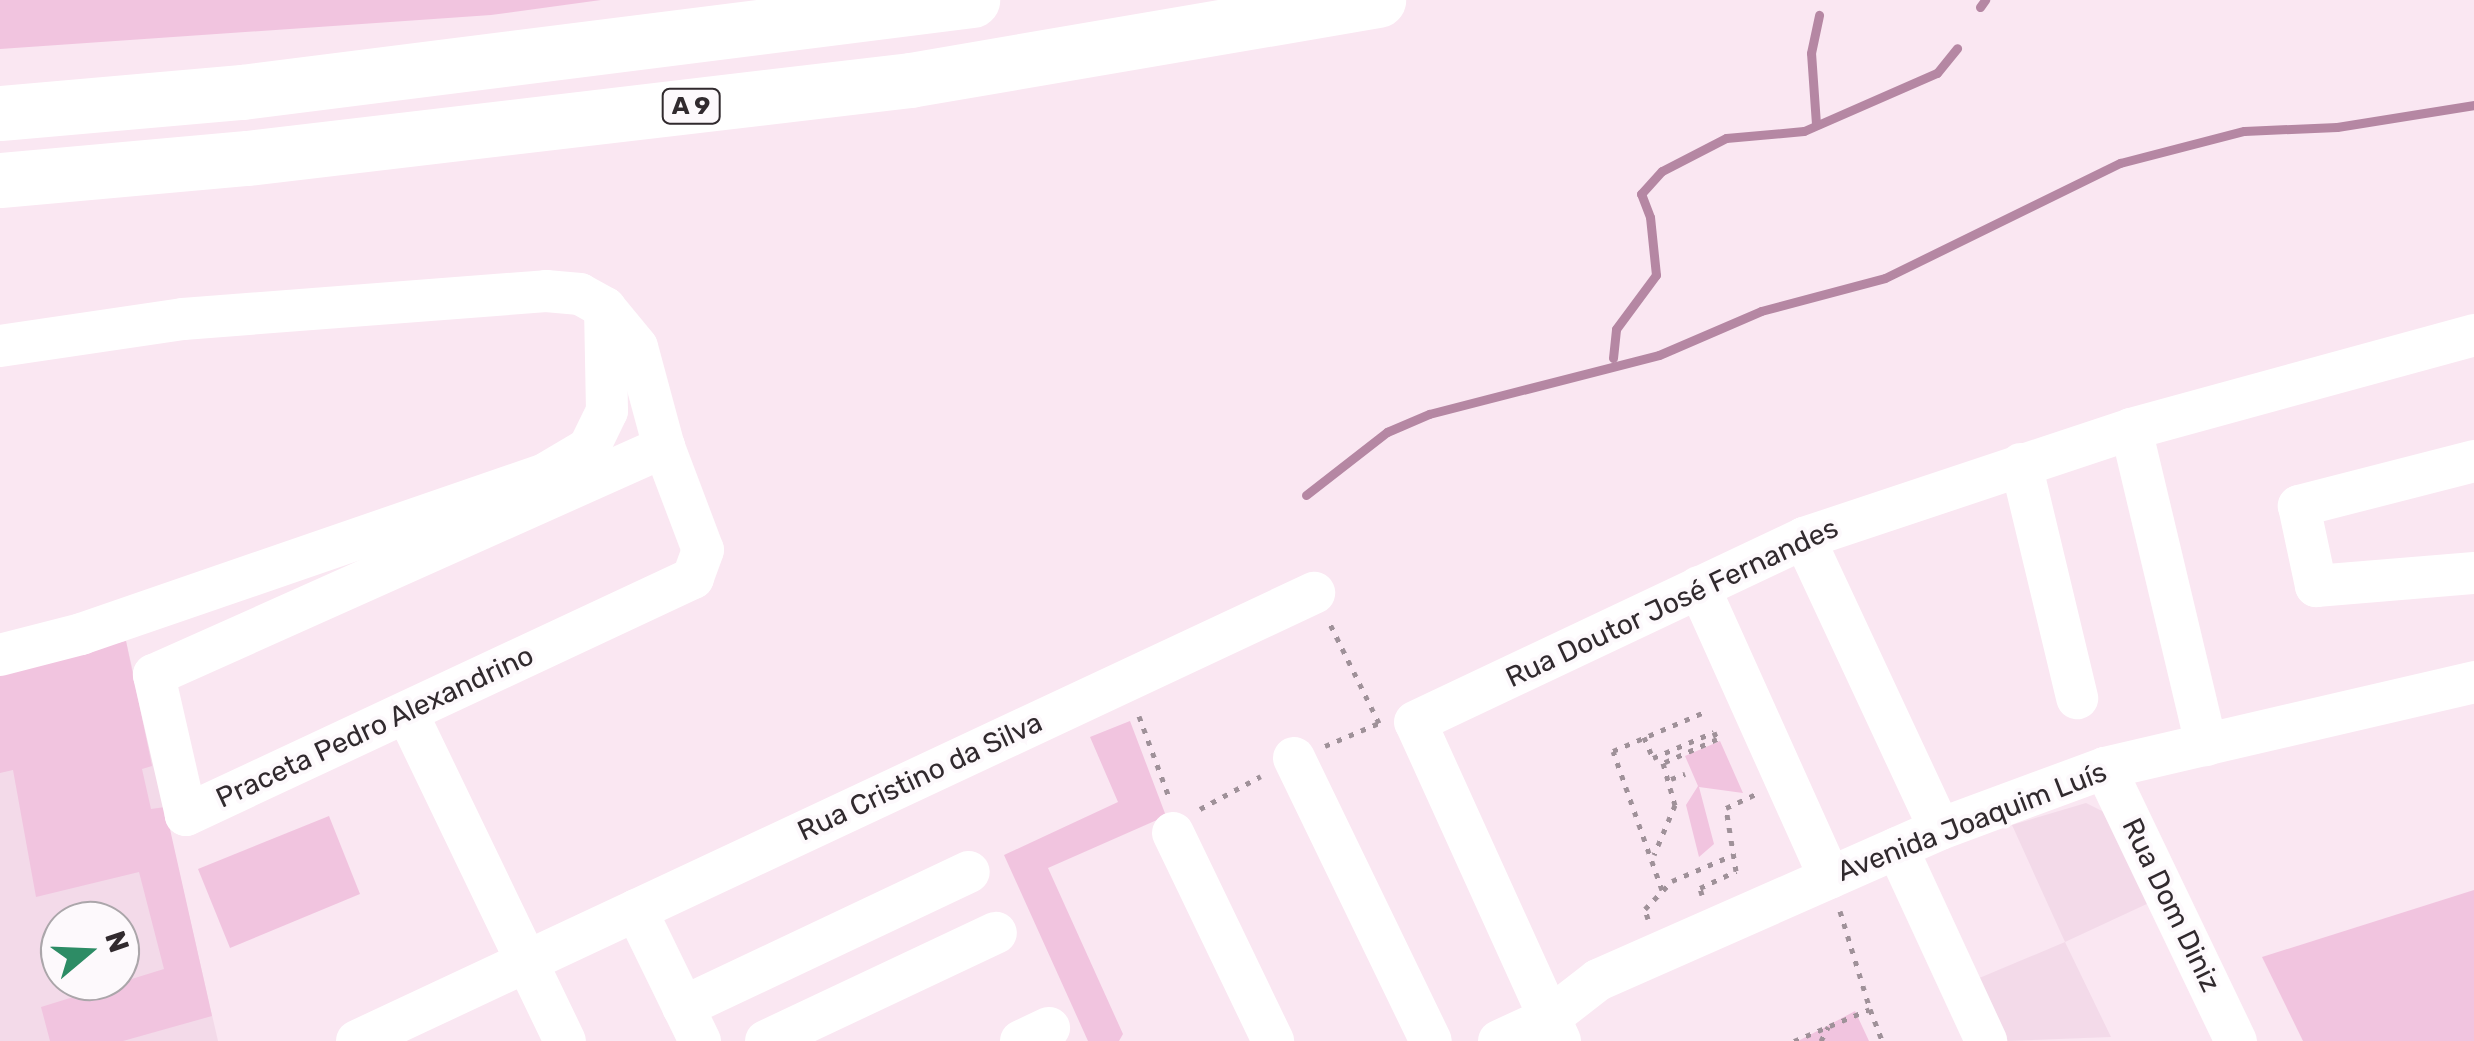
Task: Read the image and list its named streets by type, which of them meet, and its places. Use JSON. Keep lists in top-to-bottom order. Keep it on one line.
{"streets":{"highway":["A 9"],"street":["Rua Doutor José Fernandes","Praceta Pedro Alexandrino","Rua Cristino da Silva","Avenida Joaquim Luís","Rua Dom Diniz"]},"crossings":[["Rua Doutor José Fernandes","Avenida Joaquim Luís"],["Avenida Joaquim Luís","Rua Dom Diniz"]],"north":"right"}
